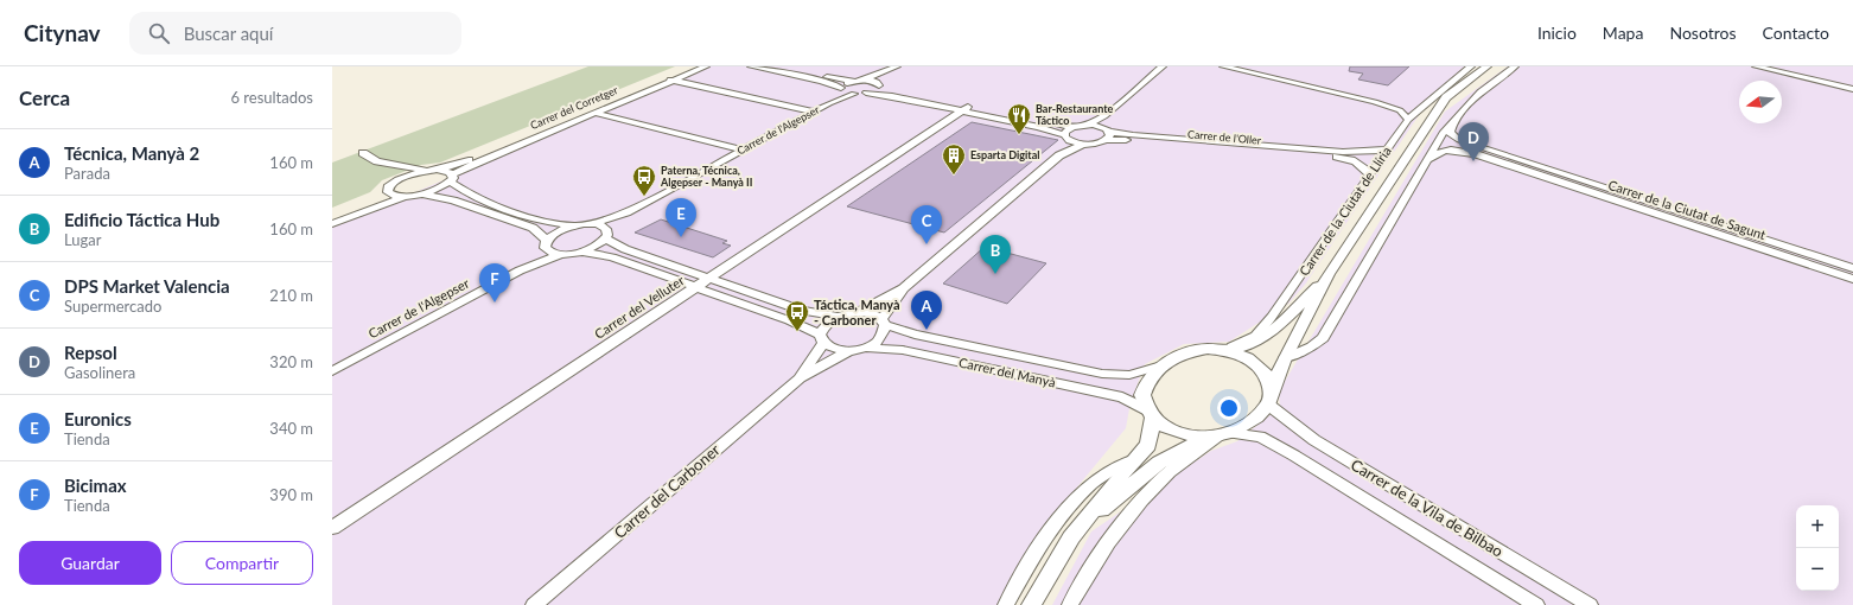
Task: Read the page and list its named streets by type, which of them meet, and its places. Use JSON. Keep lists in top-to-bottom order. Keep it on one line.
{"streets":{"street":["Carrer del Corretger","Carrer de l'Algepser","Carrer de l'Oller","Carrer de la Ciutat de Sagunt","Carrer de la Ciutat de Llíria","Carrer del Velluter","Carrer del Manyà","Carrer del Carboner","Carrer de la Vila de Bilbao"]},"crossings":[["Carrer de l'Oller","Carrer de la Ciutat de Llíria"],["Carrer de la Ciutat de Llíria","Carrer del Manyà"],["Carrer de la Ciutat de Llíria","Carrer de la Vila de Bilbao"],["Carrer del Manyà","Carrer del Carboner"],["Carrer del Manyà","Carrer de la Vila de Bilbao"]],"places":{"restaurant":["Bar-Restaurante Táctico"],"building":["Esparta Digital"],"bus stop":["Paterna, Técnica, Algepser - Manyà II","Táctica, Manyà - Carboner"]},"north":"left","page":{"header":"Citynav","search":"Buscar aquí","nav":["Inicio","Mapa","Nosotros","Contacto"],"heading":["Cerca","6 resultados"],"pins":["D","E","C","B","F","A"],"list":[{"mark":"A","name":"Técnica, Manyà 2","note":"Parada","value":"160 m"},{"mark":"B","name":"Edificio Táctica Hub","note":"Lugar","value":"160 m"},{"mark":"C","name":"DPS Market Valencia","note":"Supermercado","value":"210 m"},{"mark":"D","name":"Repsol","note":"Gasolinera","value":"320 m"},{"mark":"E","name":"Euronics","note":"Tienda","value":"340 m"},{"mark":"F","name":"Bicimax","note":"Tienda","value":"390 m"}],"map_buttons":["+","−"],"buttons":["Guardar","Compartir"]}}
